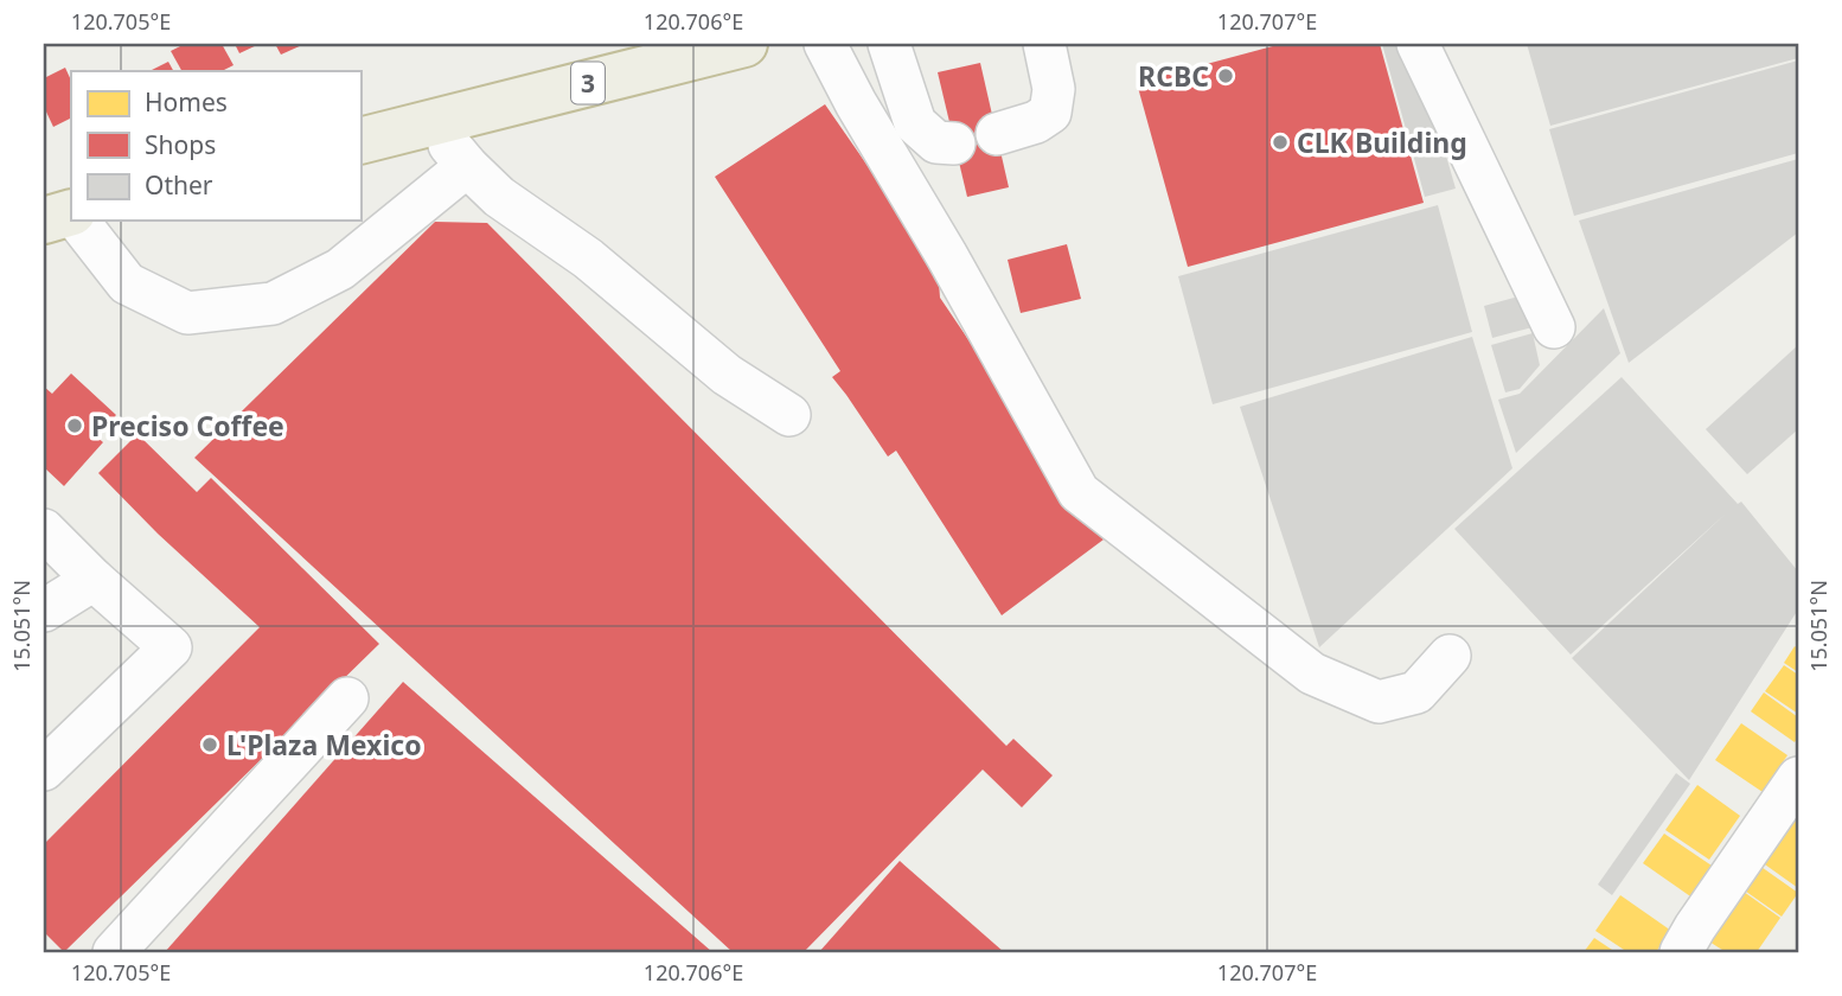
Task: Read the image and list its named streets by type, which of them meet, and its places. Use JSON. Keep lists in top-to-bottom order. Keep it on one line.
{"streets":{"highway":["3"]},"places":["RCBC","CLK Building","Preciso Coffee","L'Plaza Mexico"],"legend":["Homes","Shops","Other"],"coordinates":["120.705°E","120.706°E","120.707°E","15.051°N"]}
